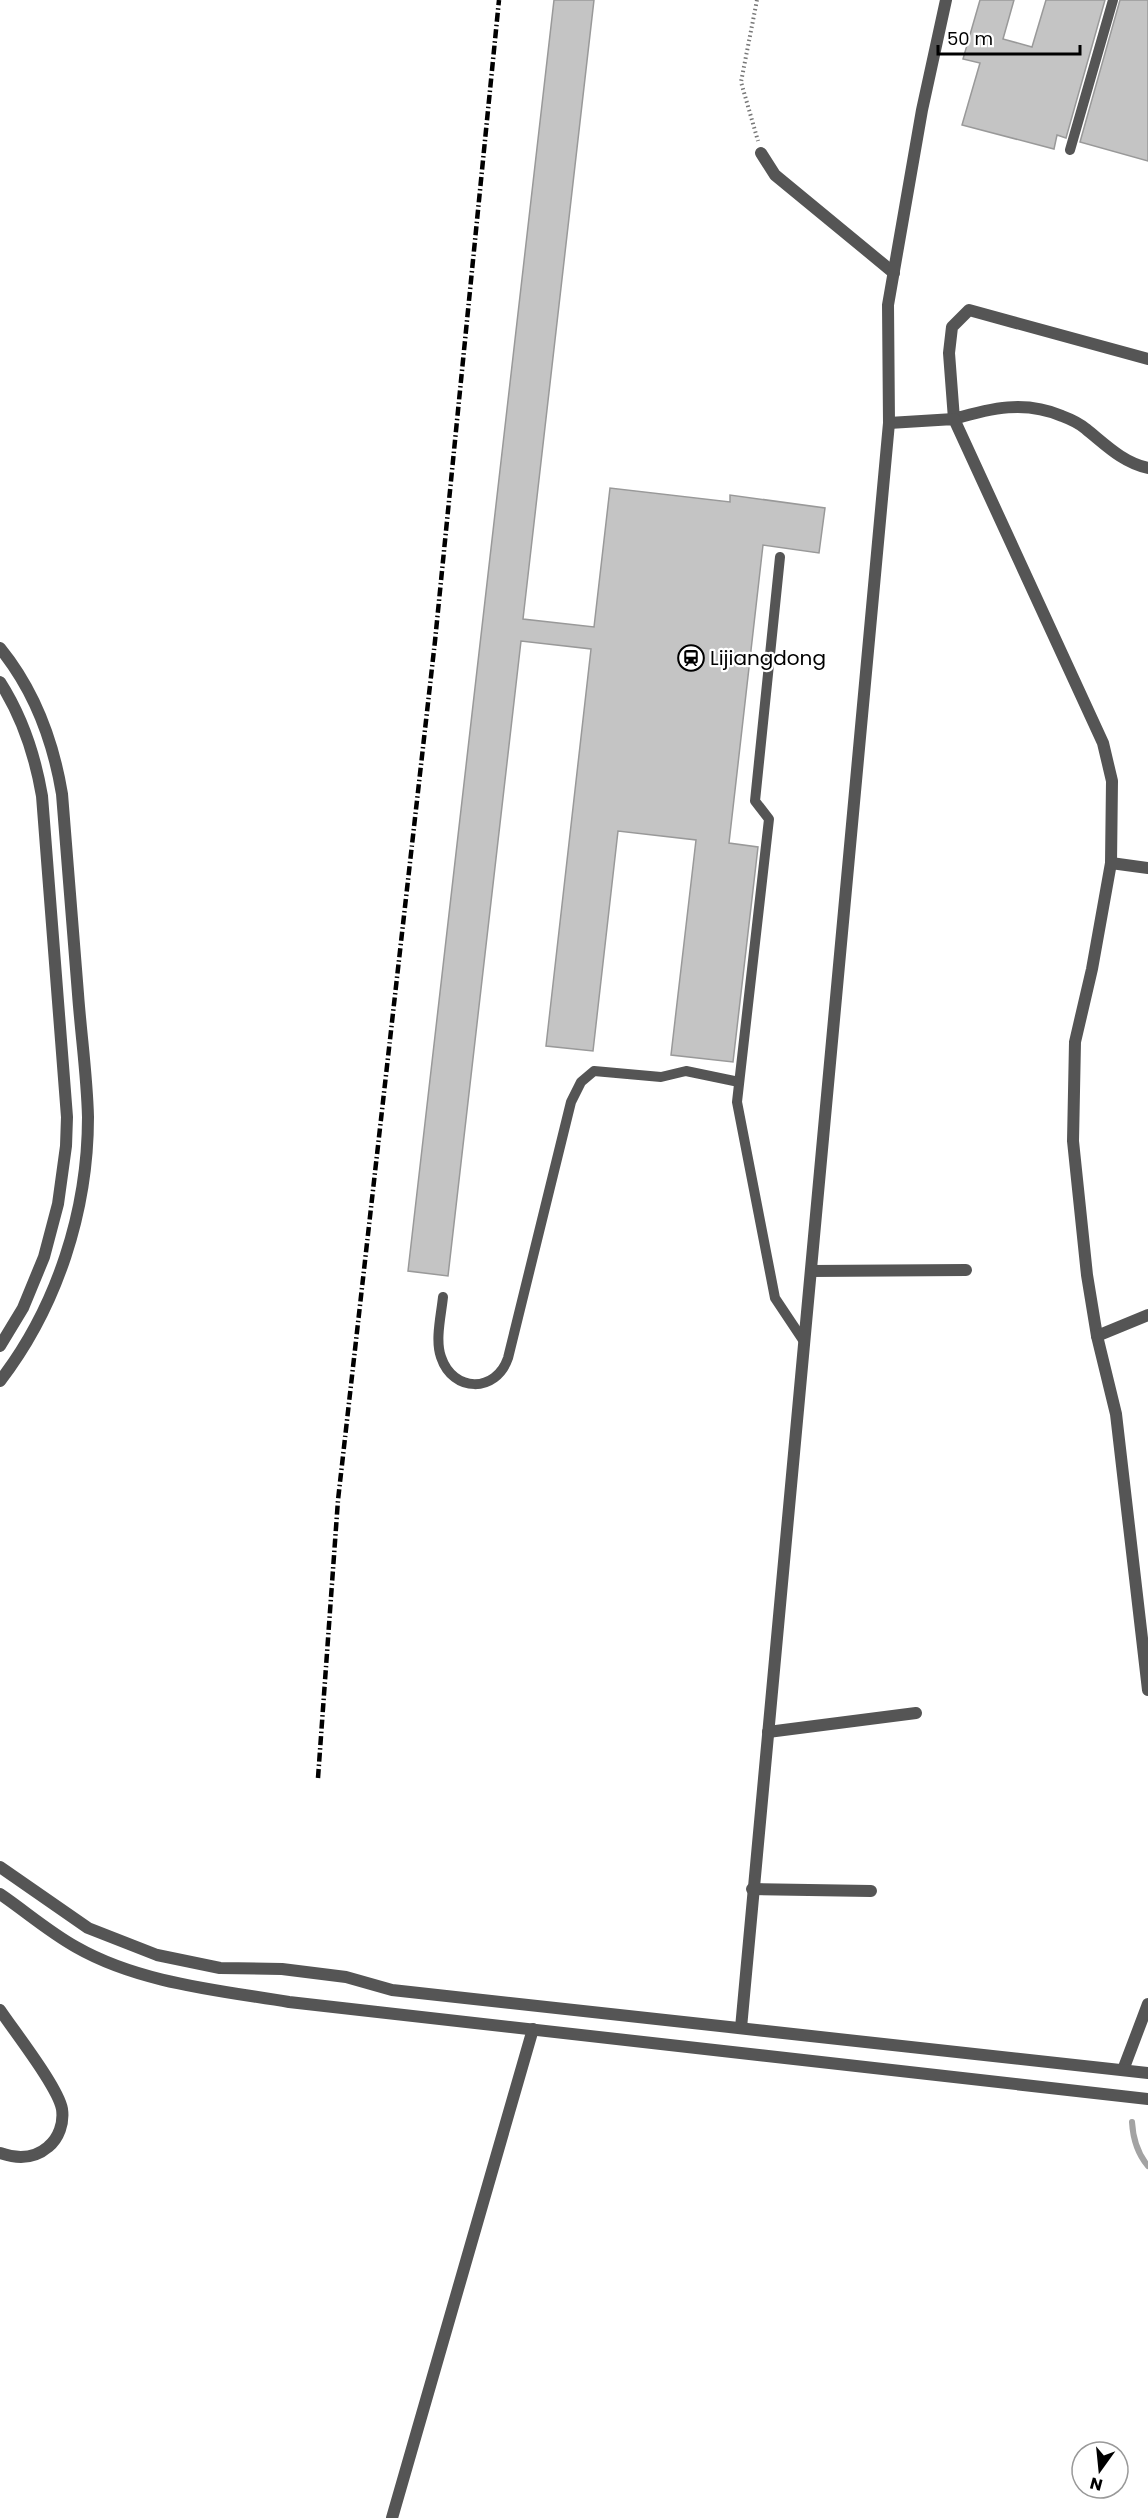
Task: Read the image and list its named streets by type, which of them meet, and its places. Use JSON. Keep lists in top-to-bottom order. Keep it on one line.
{"places":{"station":["Lijiangdong"]},"scale_bar":"50 m","north":"bottom"}
